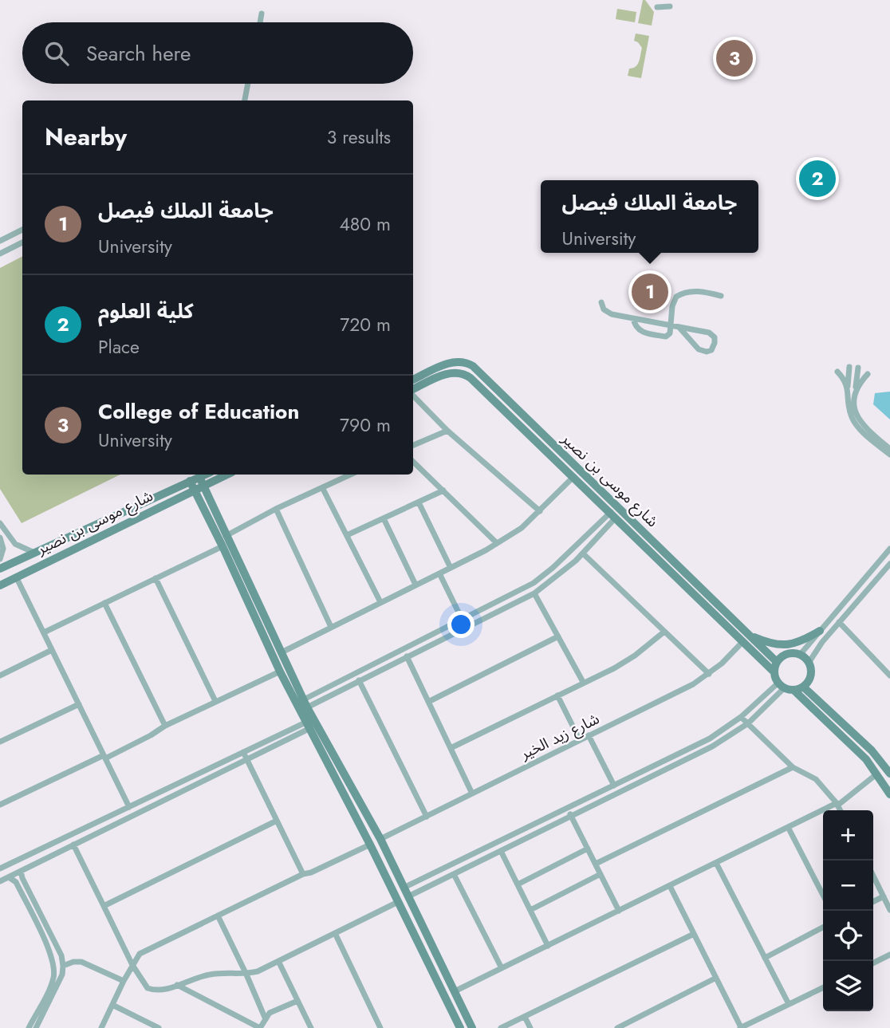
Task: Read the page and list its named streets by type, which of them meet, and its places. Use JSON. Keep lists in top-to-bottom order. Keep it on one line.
{"streets":{"street":["شارع موسى بن نصير","شارع زيد الخير"]},"crossings":[["شارع موسى بن نصير","شارع زيد الخير"]],"page":{"search":"Search here","pins":["3","2","1"],"heading":["Nearby","3 results"],"list":[{"mark":"1","name":"جامعة الملك فيصل","note":"University","value":"480 m"},{"mark":"2","name":"كلية العلوم","note":"Place","value":"720 m"},{"mark":"3","name":"College of Education","note":"University","value":"790 m"}],"popup":["جامعة الملك فيصل","University"],"map_buttons":["+","−"]}}
